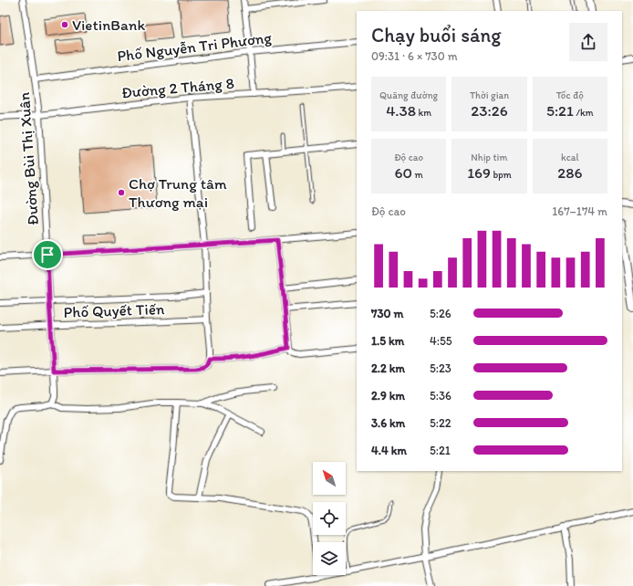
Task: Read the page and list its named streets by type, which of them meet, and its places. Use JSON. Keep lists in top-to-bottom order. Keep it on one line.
{"streets":{"street":["Phố Nguyễn Tri Phương","Đường 2 Tháng 8","Đường Bùi Thị Xuân","Phố Quyết Tiến"]},"crossings":[["Phố Nguyễn Tri Phương","Đường Bùi Thị Xuân"],["Đường 2 Tháng 8","Đường Bùi Thị Xuân"],["Đường Bùi Thị Xuân","Phố Quyết Tiến"]],"places":["VietinBank","Chợ Trung tâm Thương mại"],"north":"top left","page":{"heading":["Chạy buổi sáng","09:31 · 6 × 730 m"],"stats":[["Quãng đường","4.38 km"],["Thời gian","23:26"],["Tốc độ","5:21 /km"],["Độ cao","60 m"],["Nhịp tim","169 bpm"],["kcal","286"]],"chart":["Độ cao","167–174 m"],"list":[{"name":"730 m","note":"5:26"},{"name":"1.5 km","note":"4:55"},{"name":"2.2 km","note":"5:23"},{"name":"2.9 km","note":"5:36"},{"name":"3.6 km","note":"5:22"},{"name":"4.4 km","note":"5:21"}]}}
